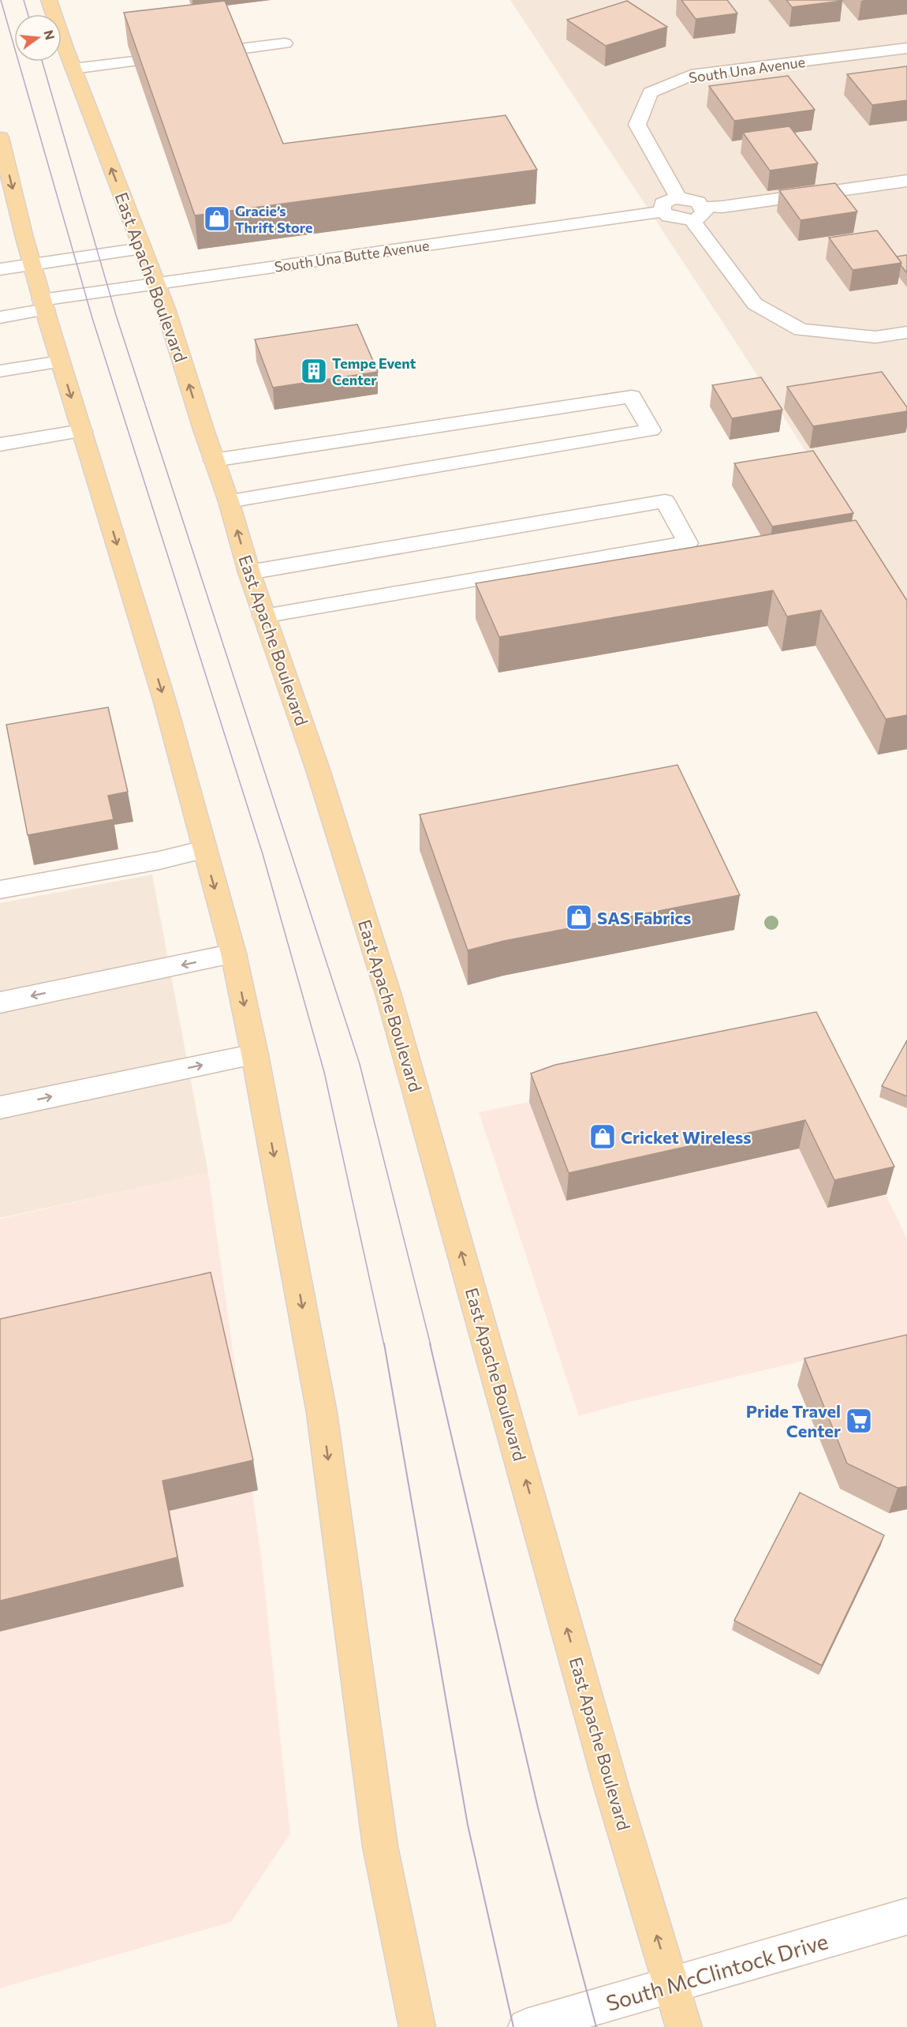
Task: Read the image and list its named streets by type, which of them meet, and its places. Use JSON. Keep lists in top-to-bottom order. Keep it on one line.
{"streets":{"main road":["East Apache Boulevard"],"street":["South Una Avenue","South Una Butte Avenue","South McClintock Drive"]},"crossings":[["South Una Butte Avenue","East Apache Boulevard"],["East Apache Boulevard","South McClintock Drive"]],"places":{"shop":["Gracie’s Thrift Store","SAS Fabrics","Cricket Wireless"],"building":["Tempe Event Center"],"supermarket":["Pride Travel Center"]},"north":"right"}
